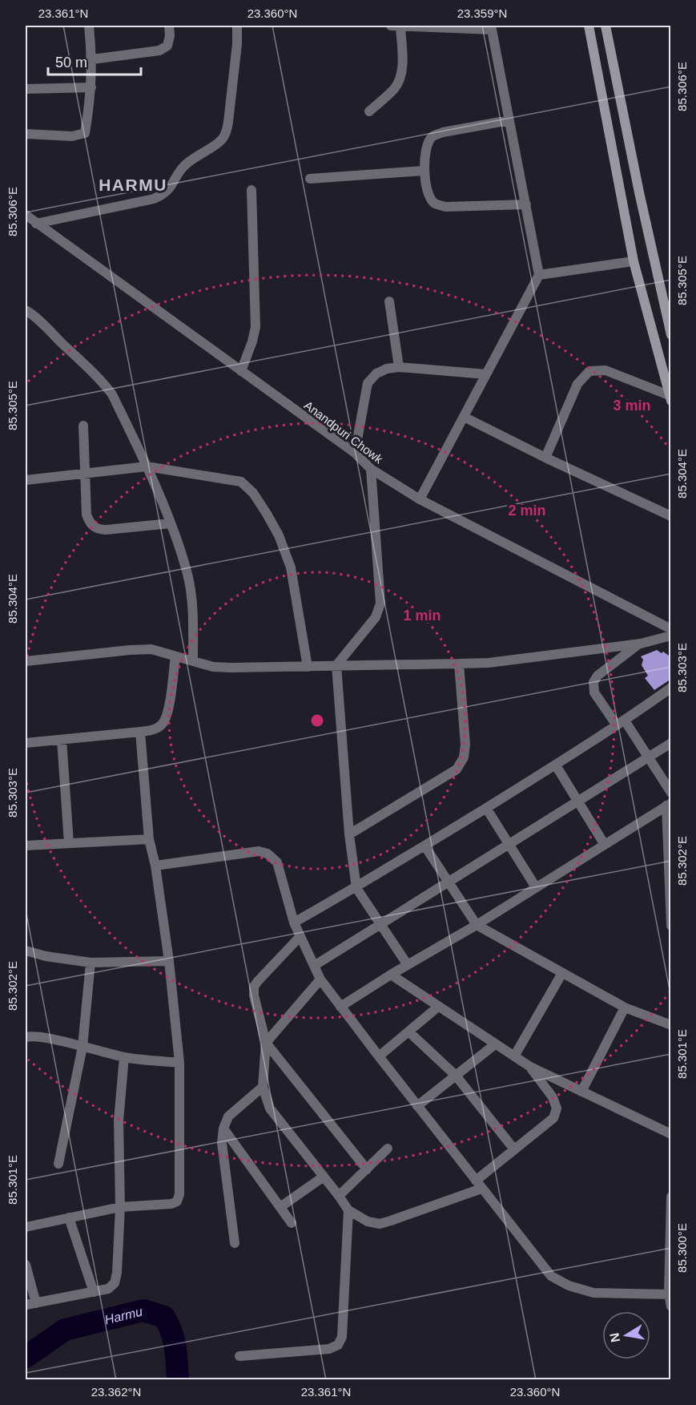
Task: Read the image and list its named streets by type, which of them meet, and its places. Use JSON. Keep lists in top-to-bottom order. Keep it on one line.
{"streets":{"street":["Anandpuri Chowk"]},"districts":["HARMU"],"water":["Harmu"],"scale_bar":"50 m","north":"left","coordinates":["23.361°N","23.360°N","23.359°N","85.306°E","85.305°E","85.304°E","85.303°E","85.302°E","85.301°E","85.300°E","23.362°N"],"rings":["3 min","2 min","1 min"]}
